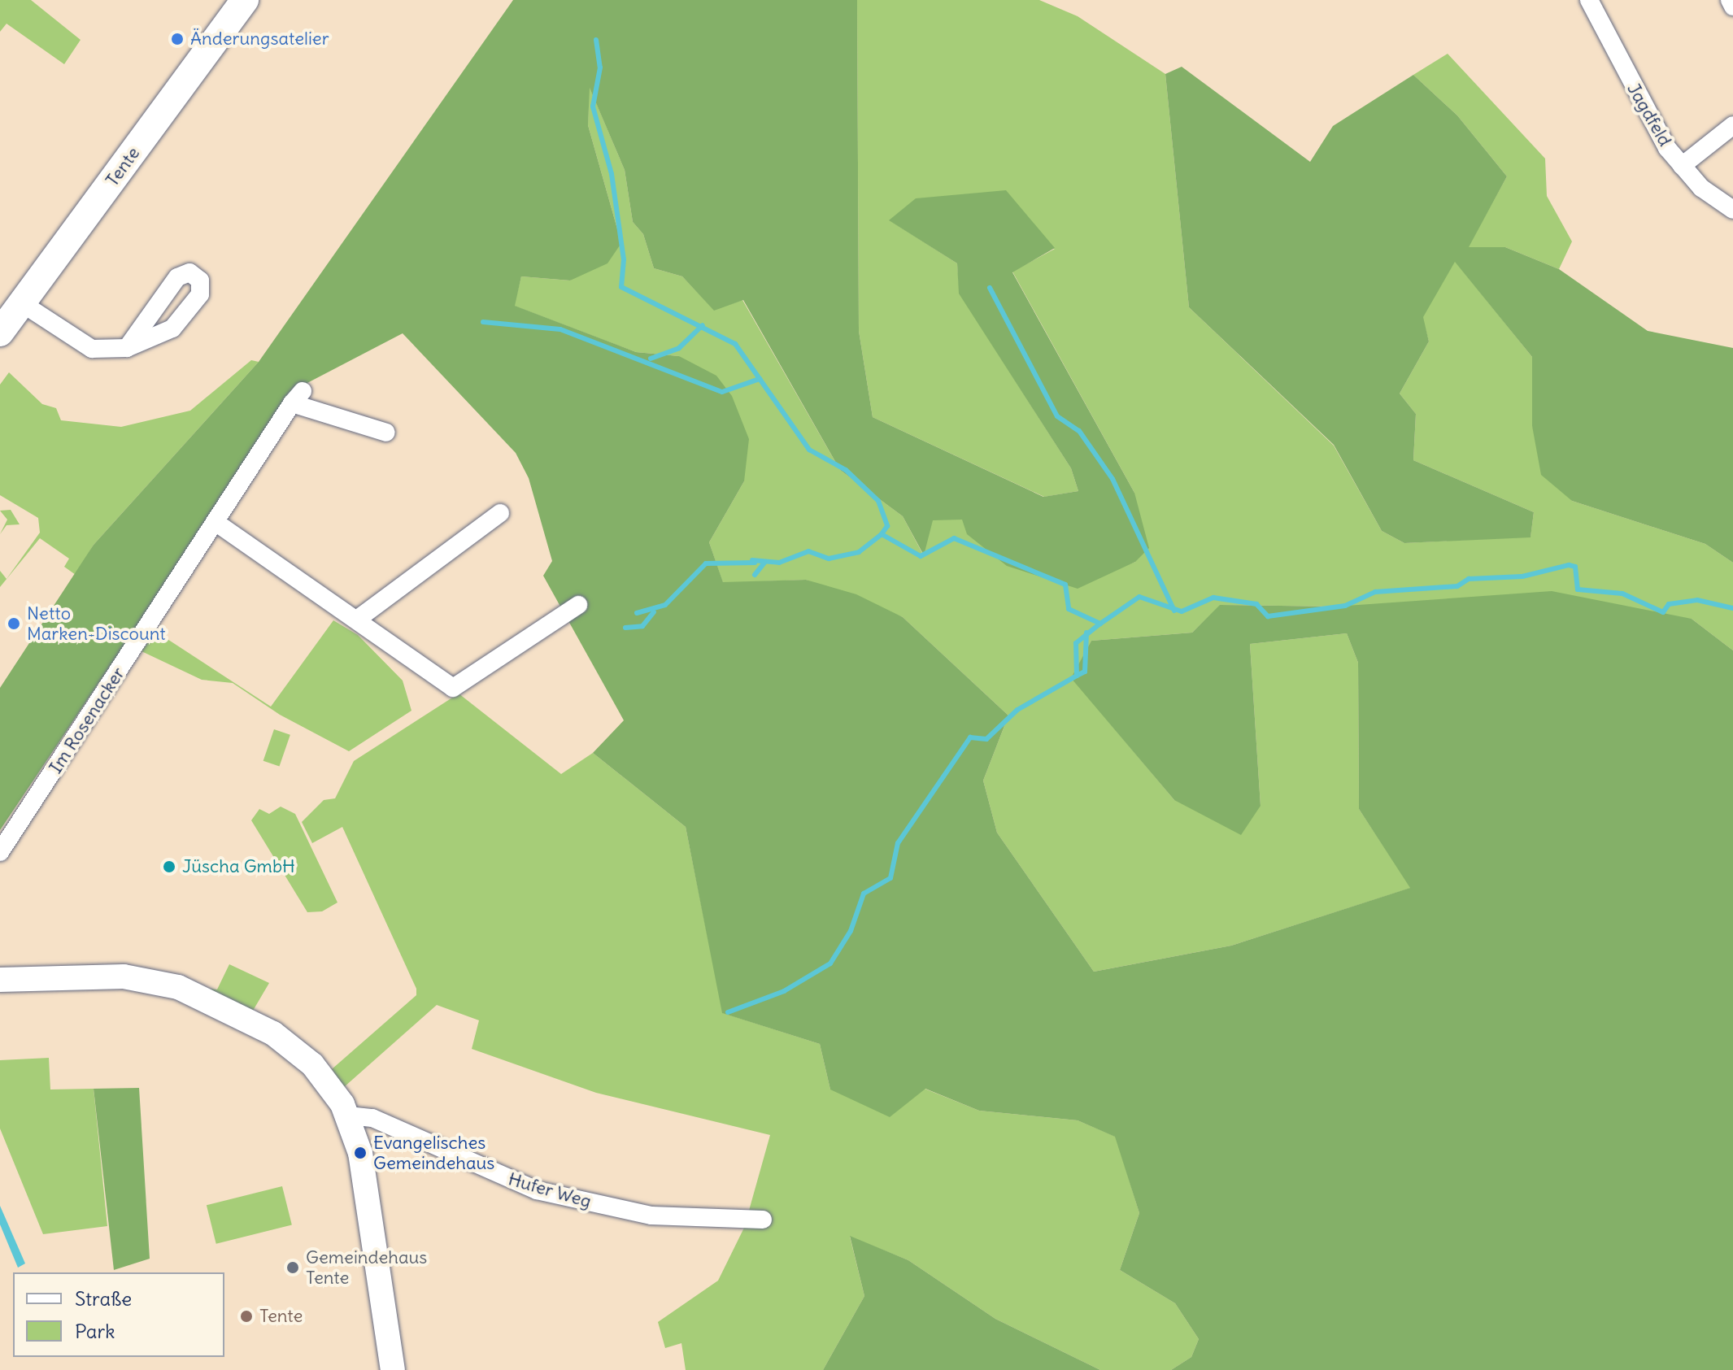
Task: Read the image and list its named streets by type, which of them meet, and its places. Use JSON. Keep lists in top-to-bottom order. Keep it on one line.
{"streets":{"main road":["Tente"],"street":["Jagdfeld","Im Rosenacker","Hufer Weg"]},"places":["Änderungsatelier","Netto Marken-Discount","Jüscha GmbH","Evangelisches Gemeindehaus","Gemeindehaus Tente","Tente"],"legend":["Straße","Park"]}
